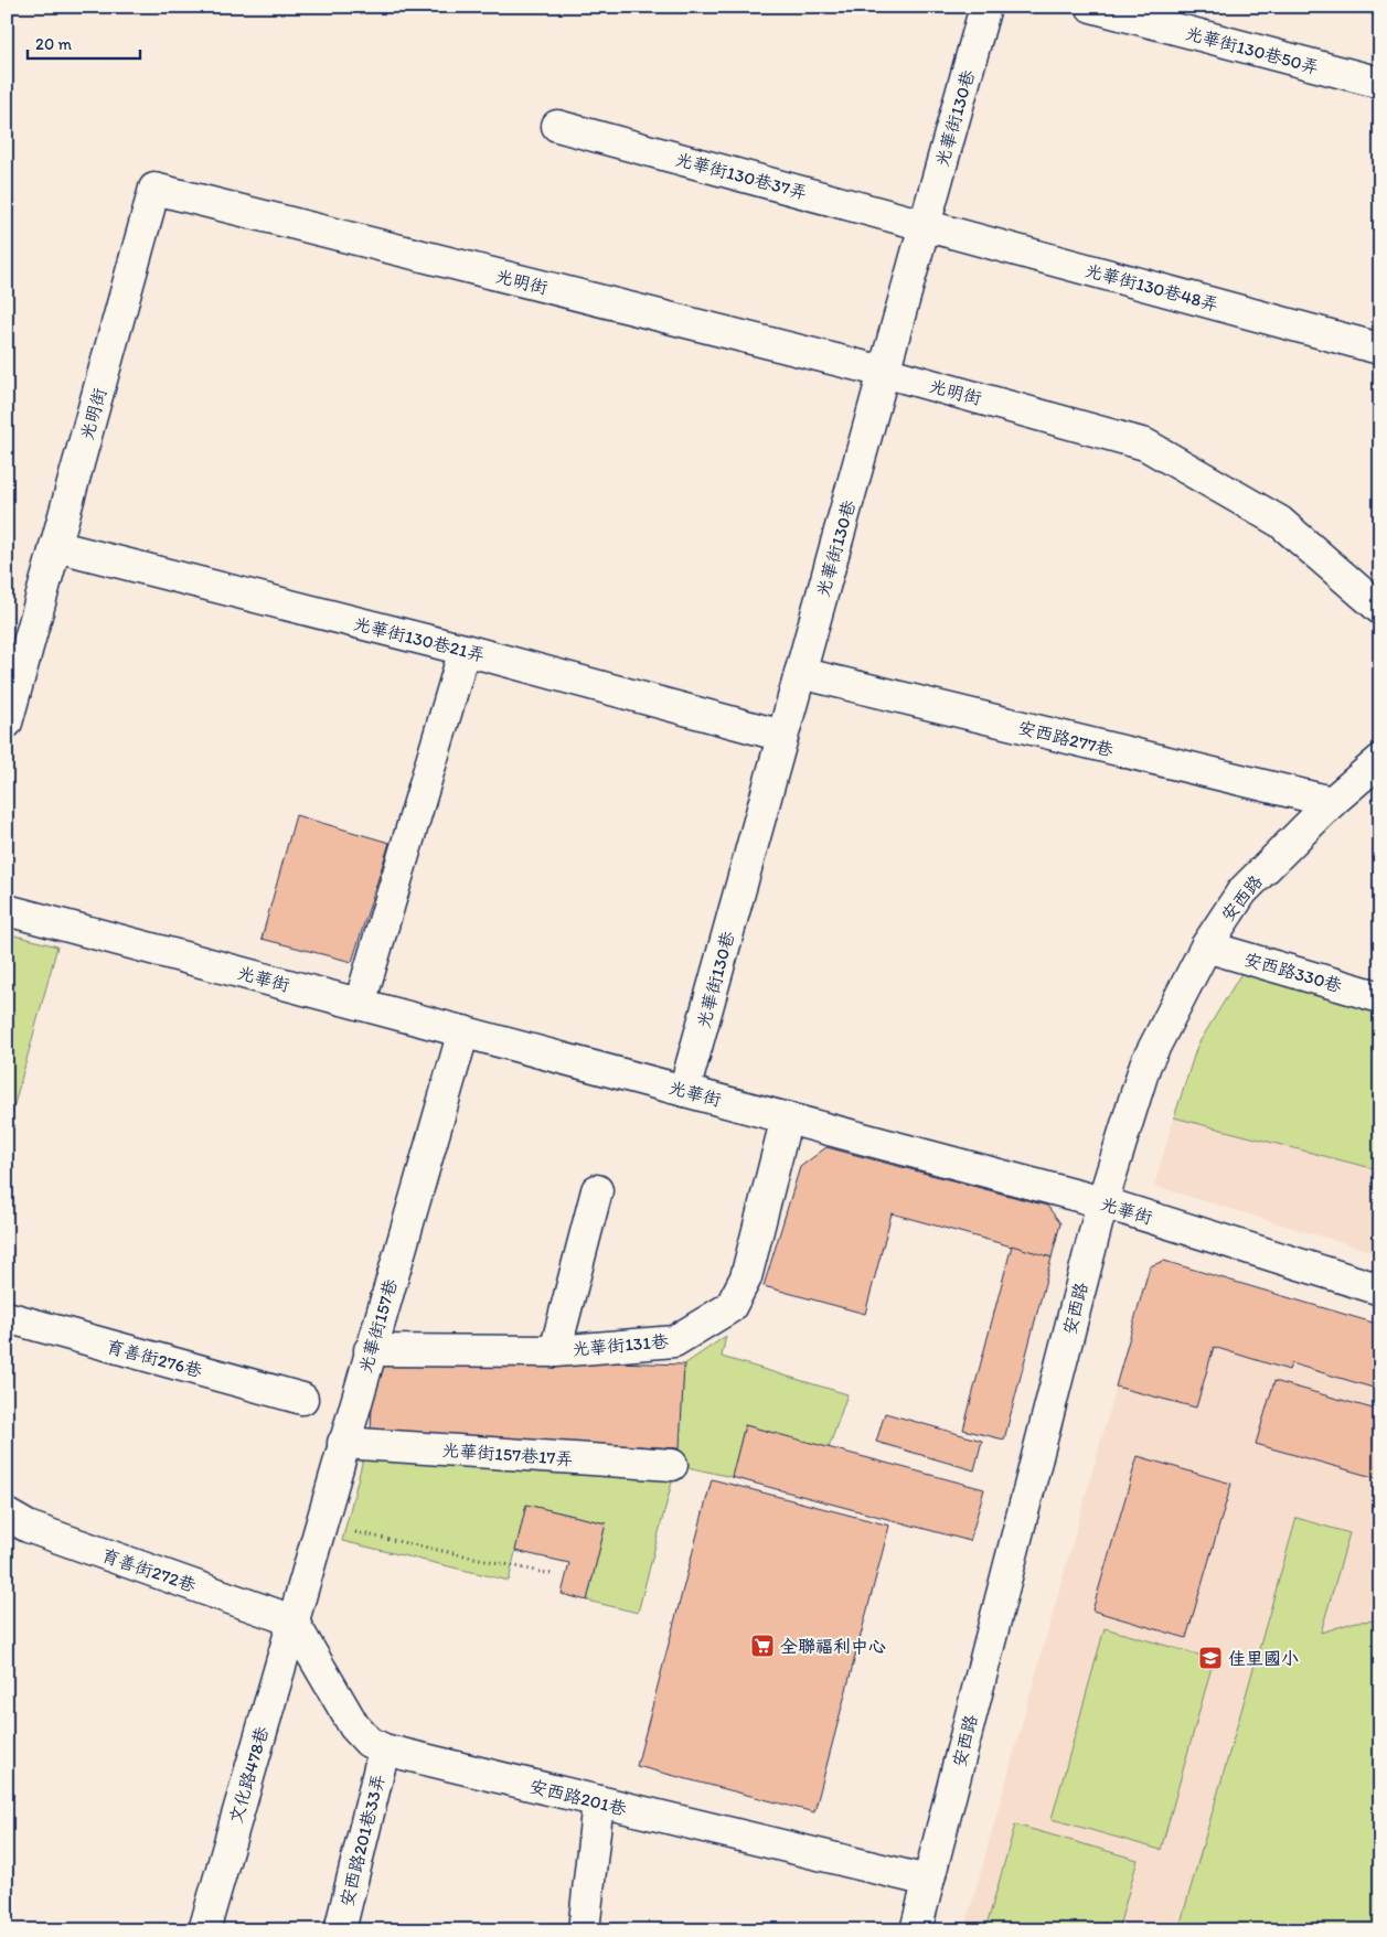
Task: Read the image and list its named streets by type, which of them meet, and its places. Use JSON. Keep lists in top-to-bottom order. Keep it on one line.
{"streets":{"street":["光華街130巷50弄","光華街130巷","光華街130巷37弄","光明街","光華街130巷48弄","光華街130巷21弄","安西路277巷","安西路","安西路330巷","光華街","光華街157巷","光華街131巷","育善街276巷","光華街157巷17弄","育善街272巷","文化路478巷","安西路201巷","安西路201巷33弄"]},"crossings":[["光華街130巷","光華街130巷37弄"],["光華街130巷","光明街"],["光華街130巷","光華街130巷48弄"],["光華街130巷","光華街130巷21弄"],["光華街130巷","安西路277巷"],["光華街130巷","光華街"],["光華街130巷37弄","光華街130巷48弄"],["光明街","光華街130巷21弄"],["安西路277巷","安西路"],["安西路","安西路330巷"],["安西路","光華街"],["安西路","安西路201巷"],["光華街","光華街157巷"],["光華街","光華街131巷"],["光華街157巷","光華街131巷"],["光華街157巷","光華街157巷17弄"],["光華街157巷","育善街272巷"],["光華街157巷","文化路478巷"],["光華街157巷","安西路201巷"],["育善街272巷","文化路478巷"],["育善街272巷","安西路201巷"],["文化路478巷","安西路201巷"],["安西路201巷","安西路201巷33弄"]],"places":{"supermarket":["全聯福利中心"],"school or university":["佳里國小"]},"scale_bar":"20 m"}
